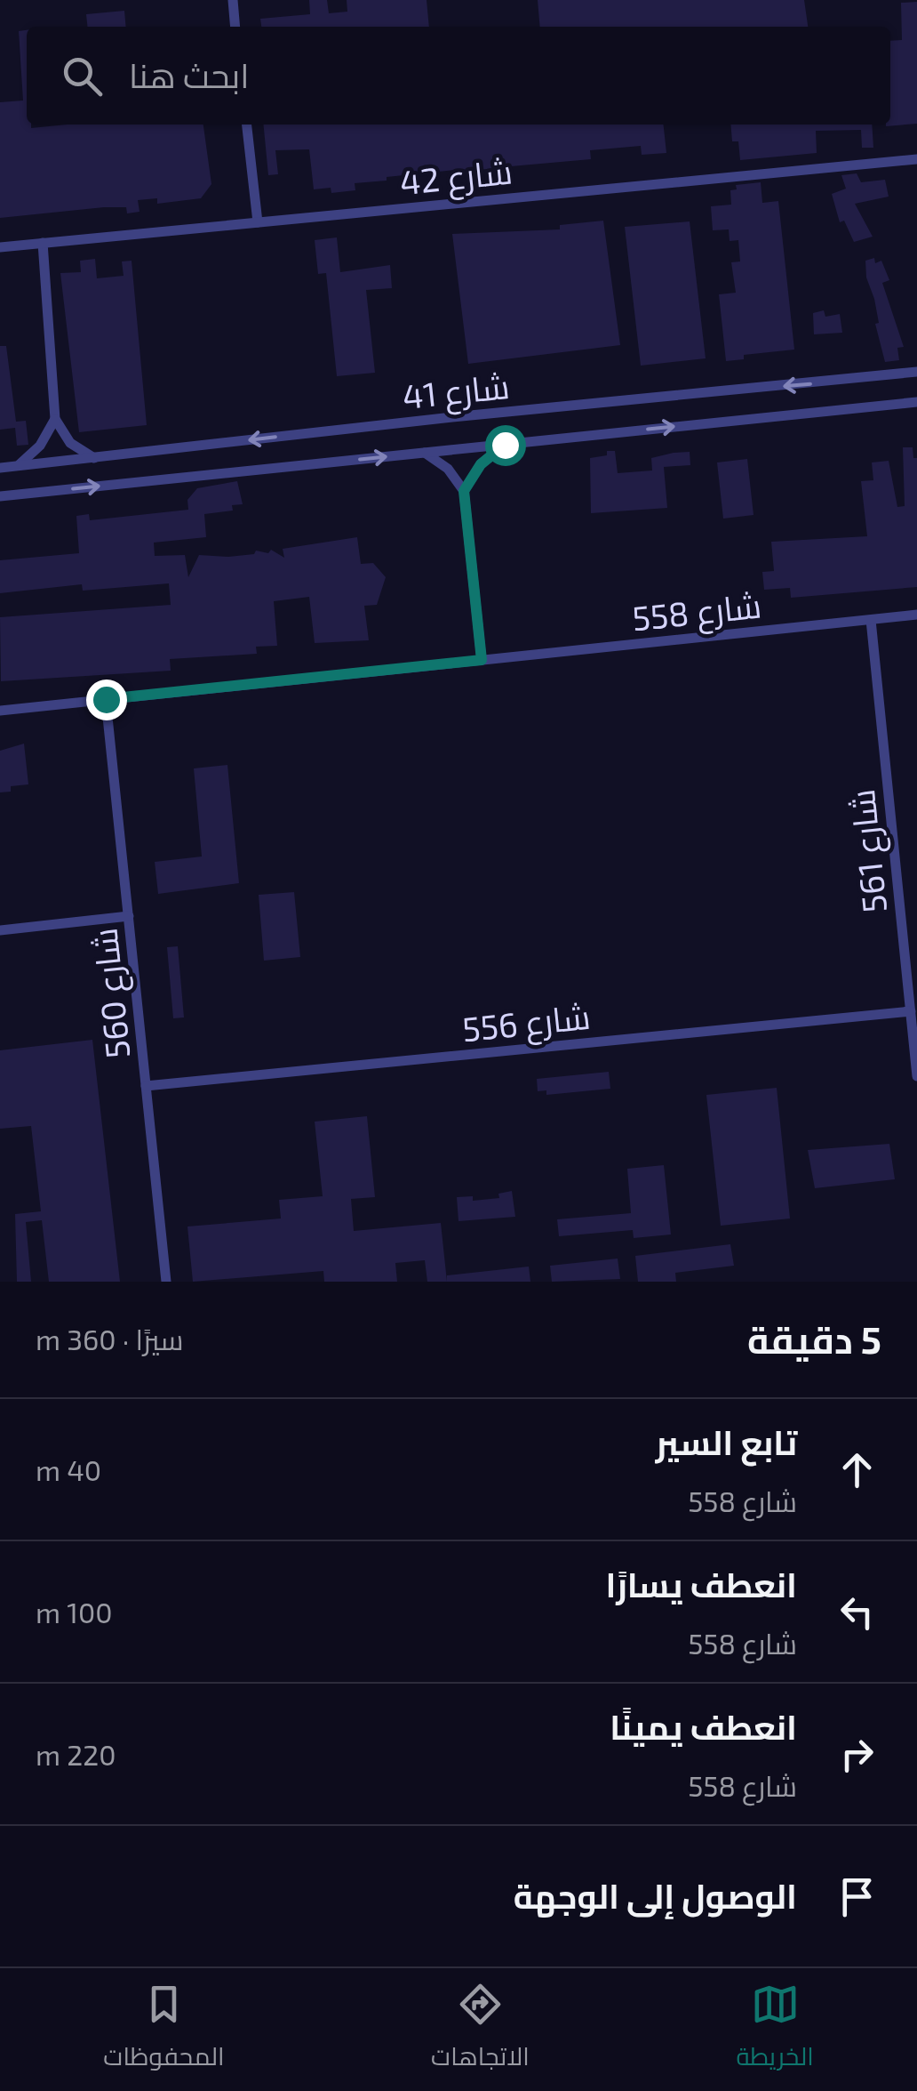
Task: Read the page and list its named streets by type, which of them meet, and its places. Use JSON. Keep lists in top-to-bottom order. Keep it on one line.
{"streets":{"street":["شارع 42","شارع 41","شارع 558","شارع 561","شارع 560","شارع 556"]},"crossings":[["شارع 558","شارع 561"],["شارع 558","شارع 560"],["شارع 561","شارع 556"],["شارع 560","شارع 556"]],"page":{"search":"ابحث هنا","heading":["5 دقيقة","سيرًا · 360 m"],"list":[["تابع السير","شارع 558","40 m"],["انعطف يسارًا","شارع 558","100 m"],["انعطف يمينًا","شارع 558","220 m"],"الوصول إلى الوجهة"],"nav":["الخريطة","الاتجاهات","المحفوظات"]}}
